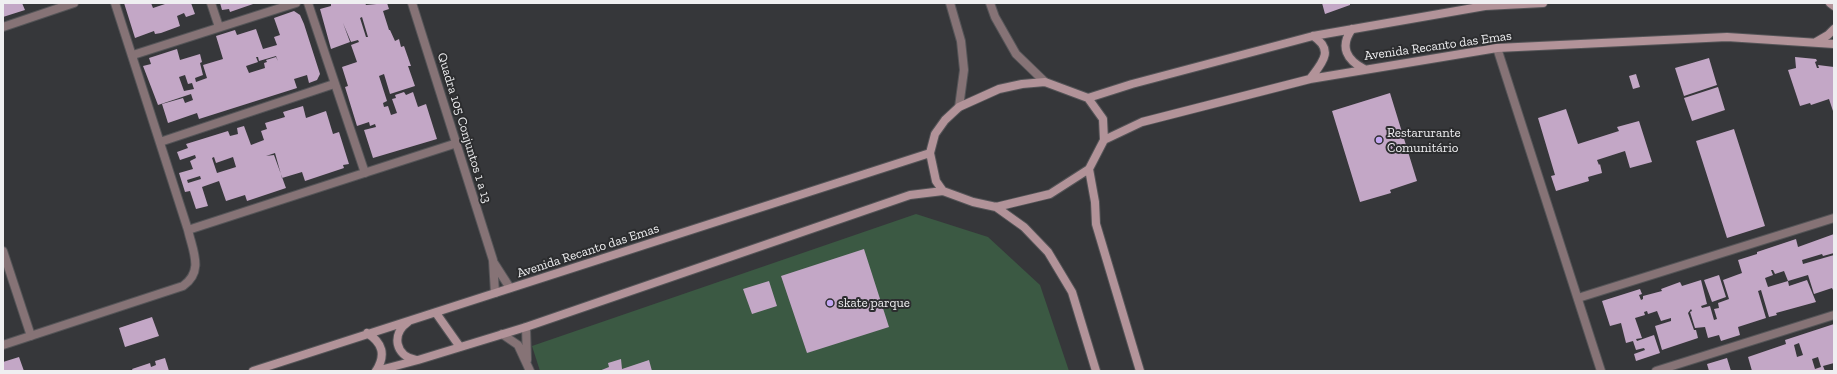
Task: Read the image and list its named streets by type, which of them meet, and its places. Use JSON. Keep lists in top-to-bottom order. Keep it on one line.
{"streets":{"main road":["Avenida Recanto das Emas"],"street":["Quadra 105 Conjuntos 1 a 13"]},"crossings":[["Avenida Recanto das Emas","Quadra 105 Conjuntos 1 a 13"]],"places":["Restarurante Comunitário","skate parque"]}
